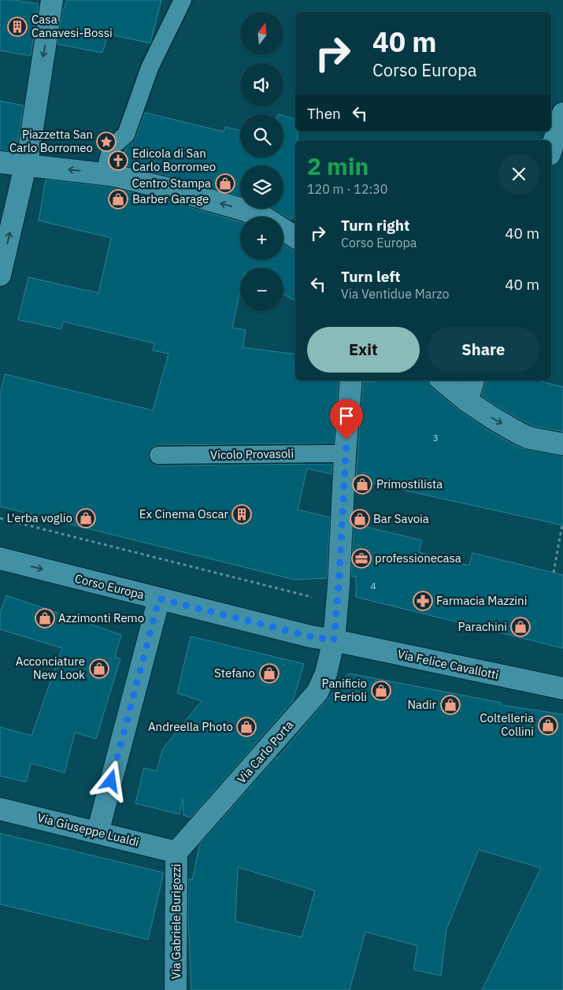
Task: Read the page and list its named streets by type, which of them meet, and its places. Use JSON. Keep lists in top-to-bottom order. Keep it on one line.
{"streets":{"street":["Corso Europa","Via Felice Cavallotti","Via Carlo Porta","Via Giuseppe Lualdi","Via Gabriele Burigozzi"],"lane":["Vicolo Provasoli"]},"crossings":[["Vicolo Provasoli","Via Carlo Porta"],["Corso Europa","Via Felice Cavallotti"],["Corso Europa","Via Carlo Porta"],["Via Felice Cavallotti","Via Carlo Porta"],["Via Carlo Porta","Via Giuseppe Lualdi"],["Via Carlo Porta","Via Gabriele Burigozzi"],["Via Giuseppe Lualdi","Via Gabriele Burigozzi"]],"one_way":["Corso Europa"],"places":{"building":["Casa Canavesi-Bossi","Ex Cinema Oscar"],"place":["Piazzetta San Carlo Borromeo"],"church":["Edicola di San Carlo Borromeo"],"shop":["Centro Stampa","Barber Garage","Primostilista","L'erba voglio","Bar Savoia","Azzimonti Remo","Parachini","Acconciature New Look","Stefano","Panificio Ferioli","Nadir","Coltelleria Collini","Andreella Photo"],"office":["professionecasa"],"pharmacy":["Farmacia Mazzini"]},"house_numbers":["3","4"],"north":"top","page":{"map_buttons":["+","−"],"turn":["40 m","Corso Europa"],"then":"Then","heading":["2 min","120 m · 12:30"],"list":[{"name":"Turn right","note":"Corso Europa","value":"40 m"},{"name":"Turn left","note":"Via Ventidue Marzo","value":"40 m"}],"buttons":["Exit","Share"]}}
